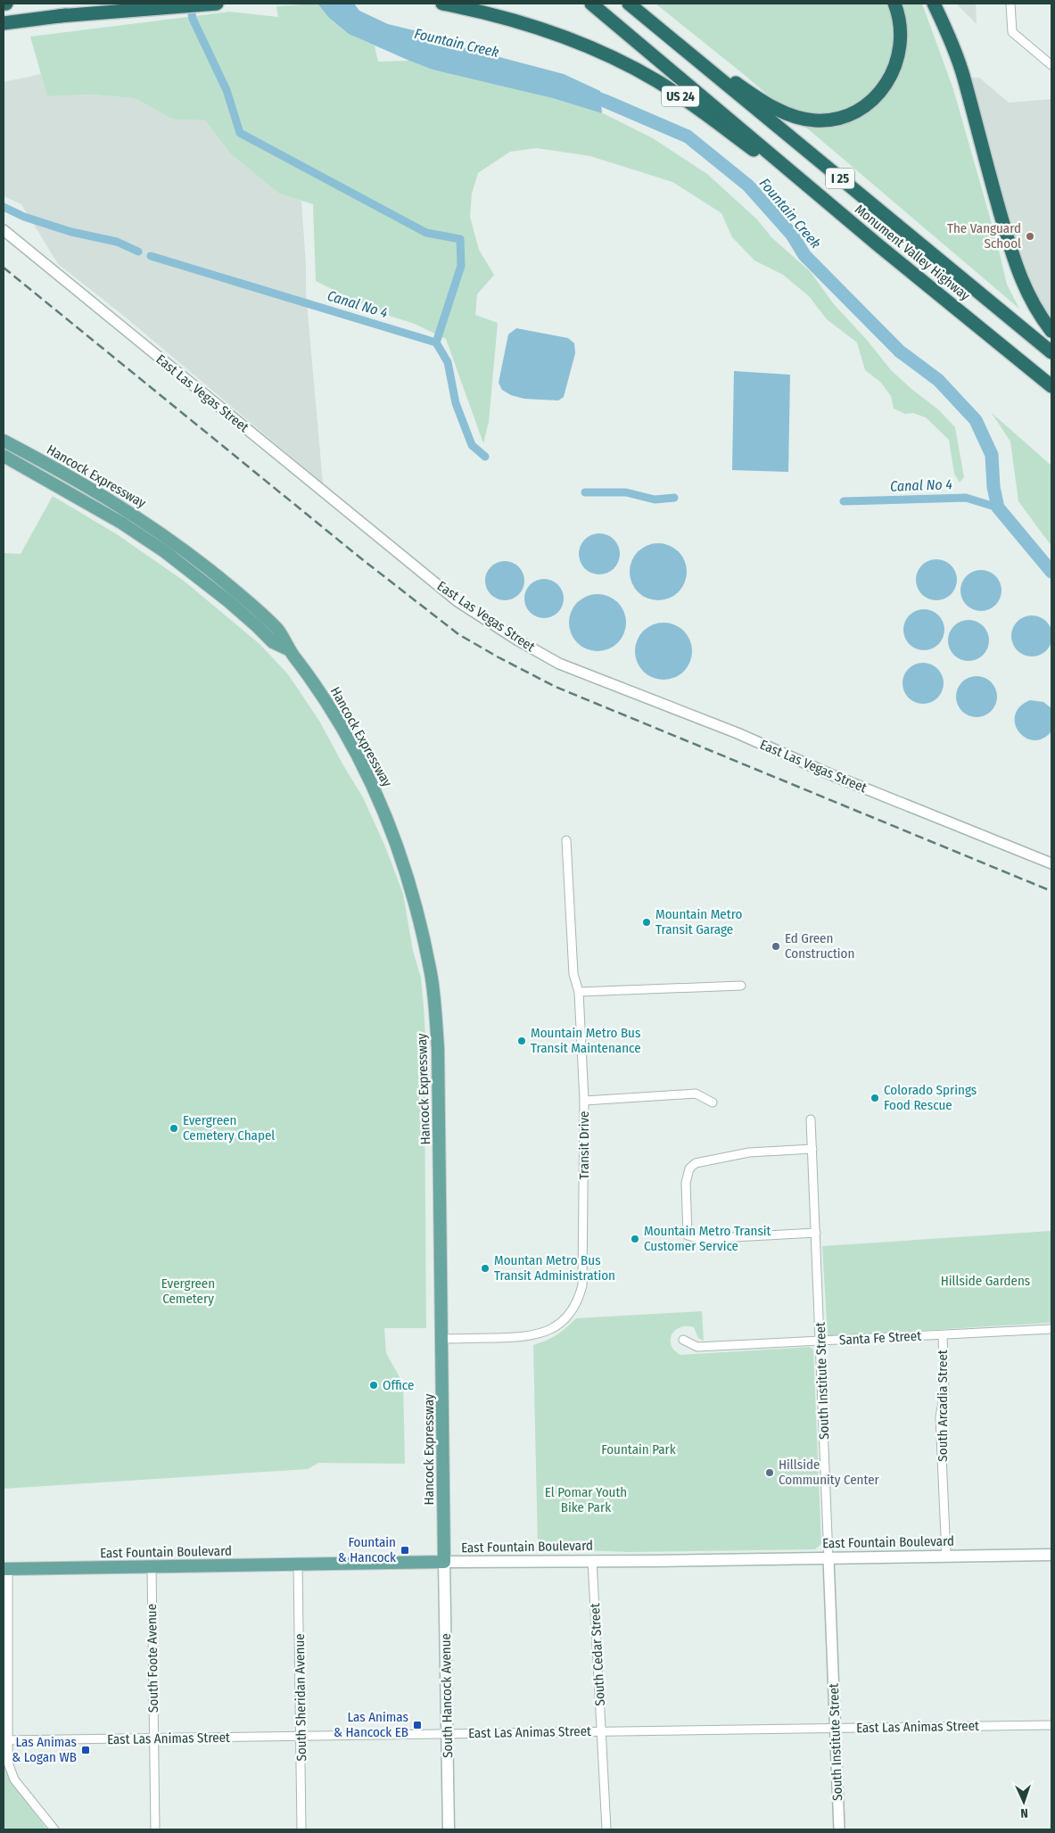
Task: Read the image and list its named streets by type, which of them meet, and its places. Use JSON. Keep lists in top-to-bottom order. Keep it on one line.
{"streets":{"highway":["US 24","I 25","Monument Valley Highway"],"main road":["Hancock Expressway","East Fountain Boulevard","South Hancock Avenue"],"street":["East Las Vegas Street","Transit Drive","Santa Fe Street","South Institute Street","South Arcadia Street","South Cedar Street","South Foote Avenue","South Sheridan Avenue","East Las Animas Street"]},"crossings":[["US 24","Monument Valley Highway"],["Hancock Expressway","Transit Drive"],["Hancock Expressway","East Fountain Boulevard"],["Hancock Expressway","South Hancock Avenue"],["Santa Fe Street","South Institute Street"],["Santa Fe Street","South Arcadia Street"],["South Institute Street","East Fountain Boulevard"],["South Institute Street","East Las Animas Street"],["South Arcadia Street","East Fountain Boulevard"],["East Fountain Boulevard","South Cedar Street"],["East Fountain Boulevard","South Foote Avenue"],["East Fountain Boulevard","South Hancock Avenue"],["East Fountain Boulevard","South Sheridan Avenue"],["South Cedar Street","East Las Animas Street"],["South Foote Avenue","East Las Animas Street"],["South Hancock Avenue","East Las Animas Street"],["South Sheridan Avenue","East Las Animas Street"]],"water":["Fountain Creek","Canal No 4"],"parks":["Hillside Gardens","Evergreen Cemetery","Fountain Park","El Pomar Youth Bike Park"],"places":{"other":["The Vanguard School","Mountain Metro Transit Garage","Ed Green Construction","Mountain Metro Bus Transit Maintenance","Colorado Springs Food Rescue","Evergreen Cemetery Chapel","Mountain Metro Transit Customer Service","Mountan Metro Bus Transit Administration","Office","Hillside Community Center"],"transit":["Fountain & Hancock","Las Animas & Hancock EB","Las Animas & Logan WB"]},"north":"bottom"}
